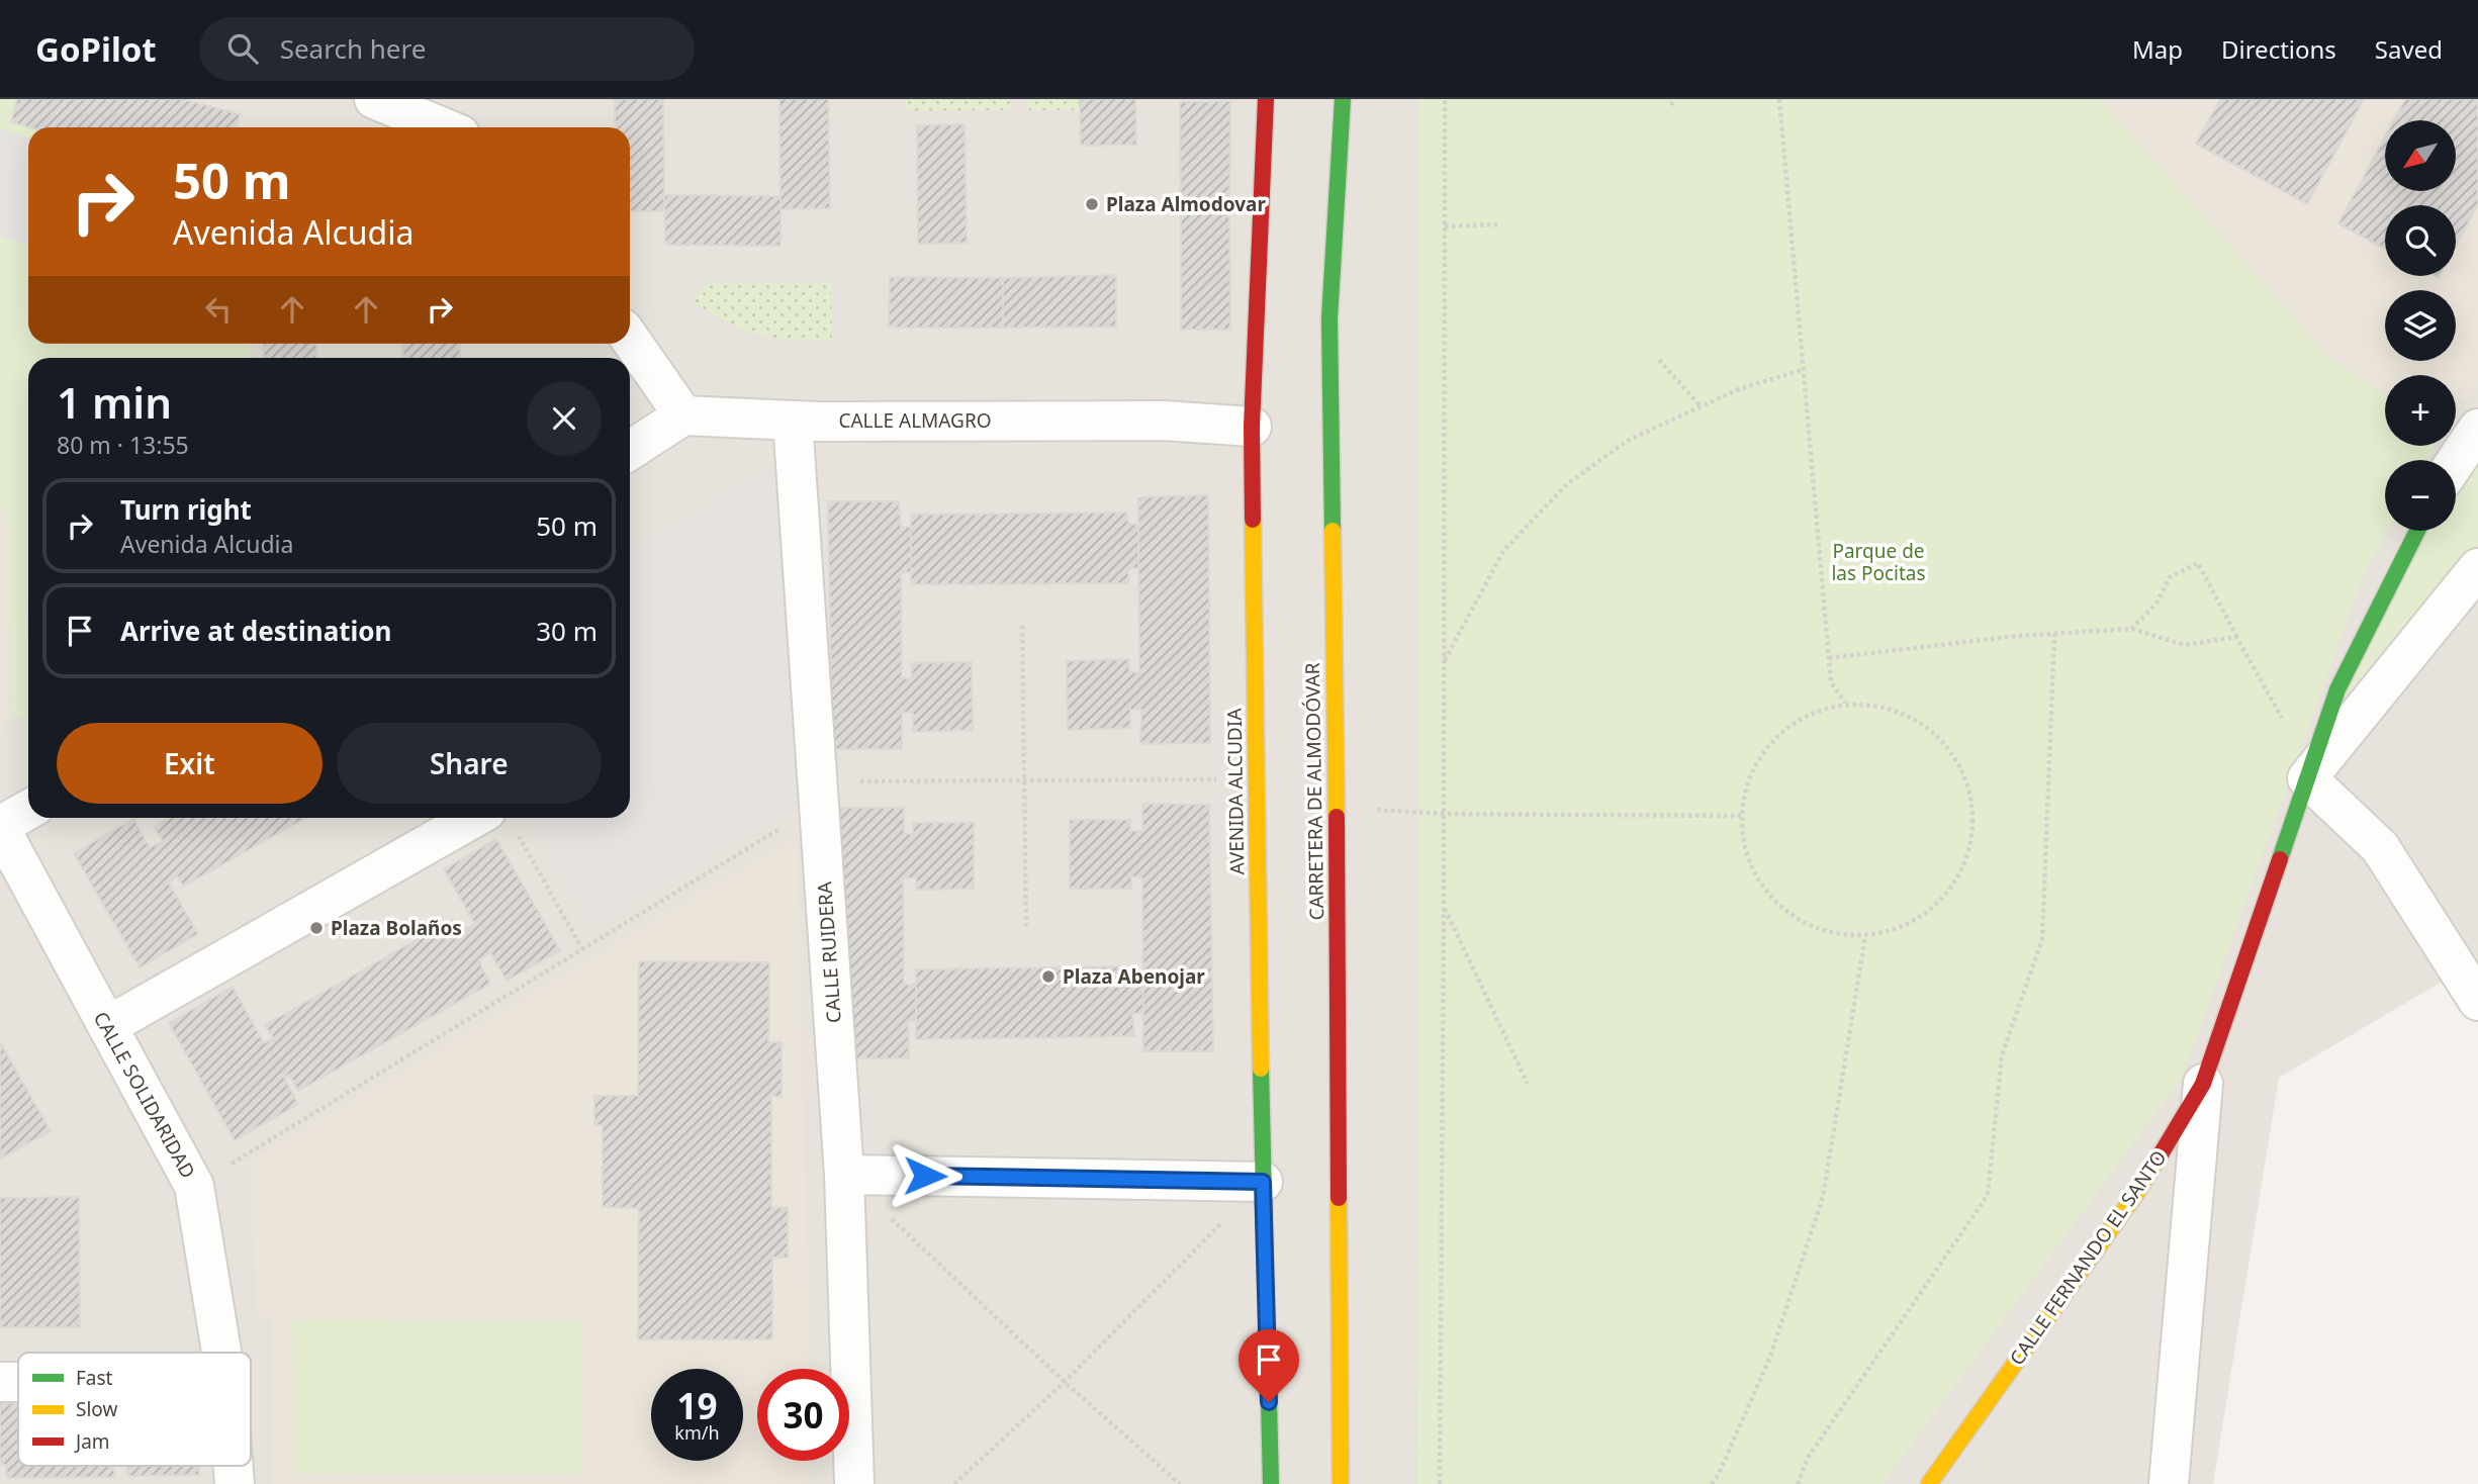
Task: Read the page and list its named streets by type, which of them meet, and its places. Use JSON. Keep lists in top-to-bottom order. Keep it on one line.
{"streets":{"street":["CALLE ALMAGRO","AVENIDA ALCUDIA","CARRETERA DE ALMODÓVAR","CALLE RUIDERA","CALLE SOLIDARIDAD","CALLE FERNANDO EL SANTO"]},"crossings":[["CALLE ALMAGRO","AVENIDA ALCUDIA"],["CALLE ALMAGRO","CALLE RUIDERA"]],"parks":["Parque de las Pocitas"],"places":["Plaza Almodovar","Plaza Bolaños","Plaza Abenojar"],"legend":["Fast","Slow","Jam"],"north":"bottom left","page":{"header":"GoPilot","search":"Search here","nav":["Map","Directions","Saved"],"map_buttons":["+","−"],"turn":["50 m","Avenida Alcudia"],"heading":["1 min","80 m · 13:55"],"list":[{"name":"Turn right","note":"Avenida Alcudia","value":"50 m"},{"name":"Arrive at destination","value":"30 m"}],"buttons":["Exit","Share"],"speed":"19 km/h","limit":"30"}}
